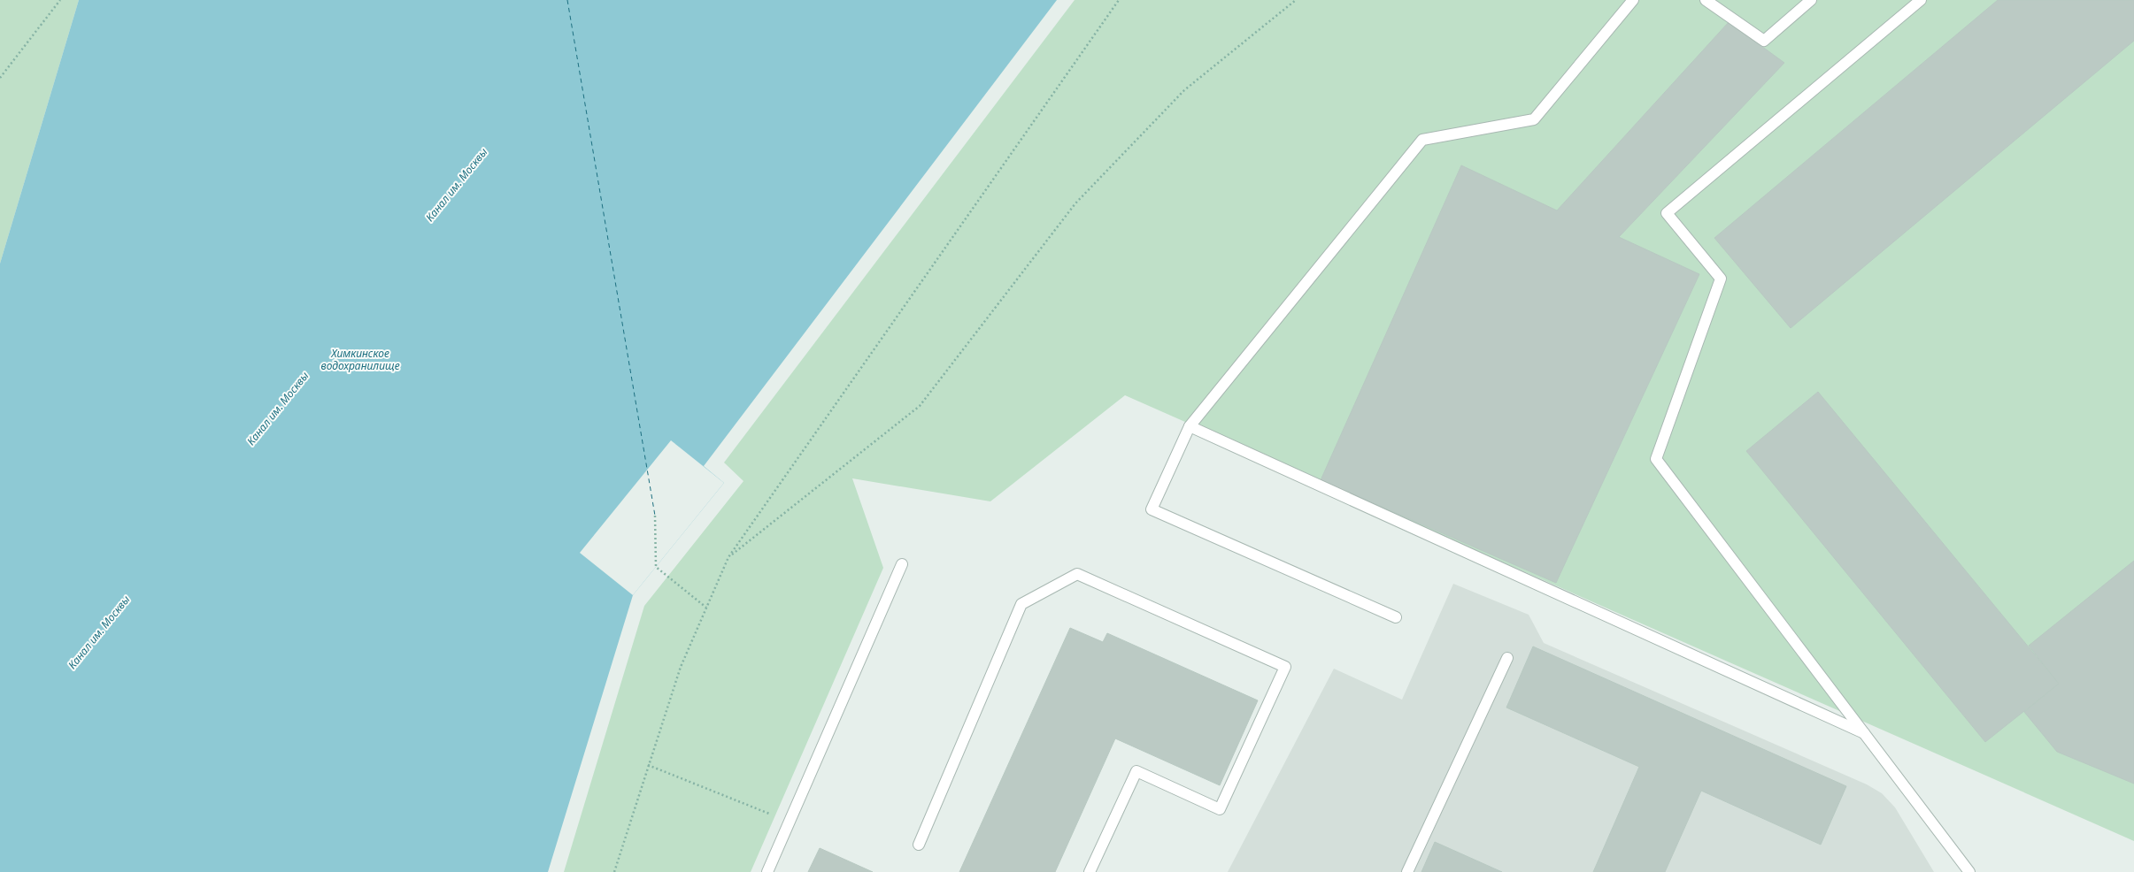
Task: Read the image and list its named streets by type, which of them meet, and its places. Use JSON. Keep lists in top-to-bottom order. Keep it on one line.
{"water":["Канал им. Москвы","Химкинское водохранилище"]}
